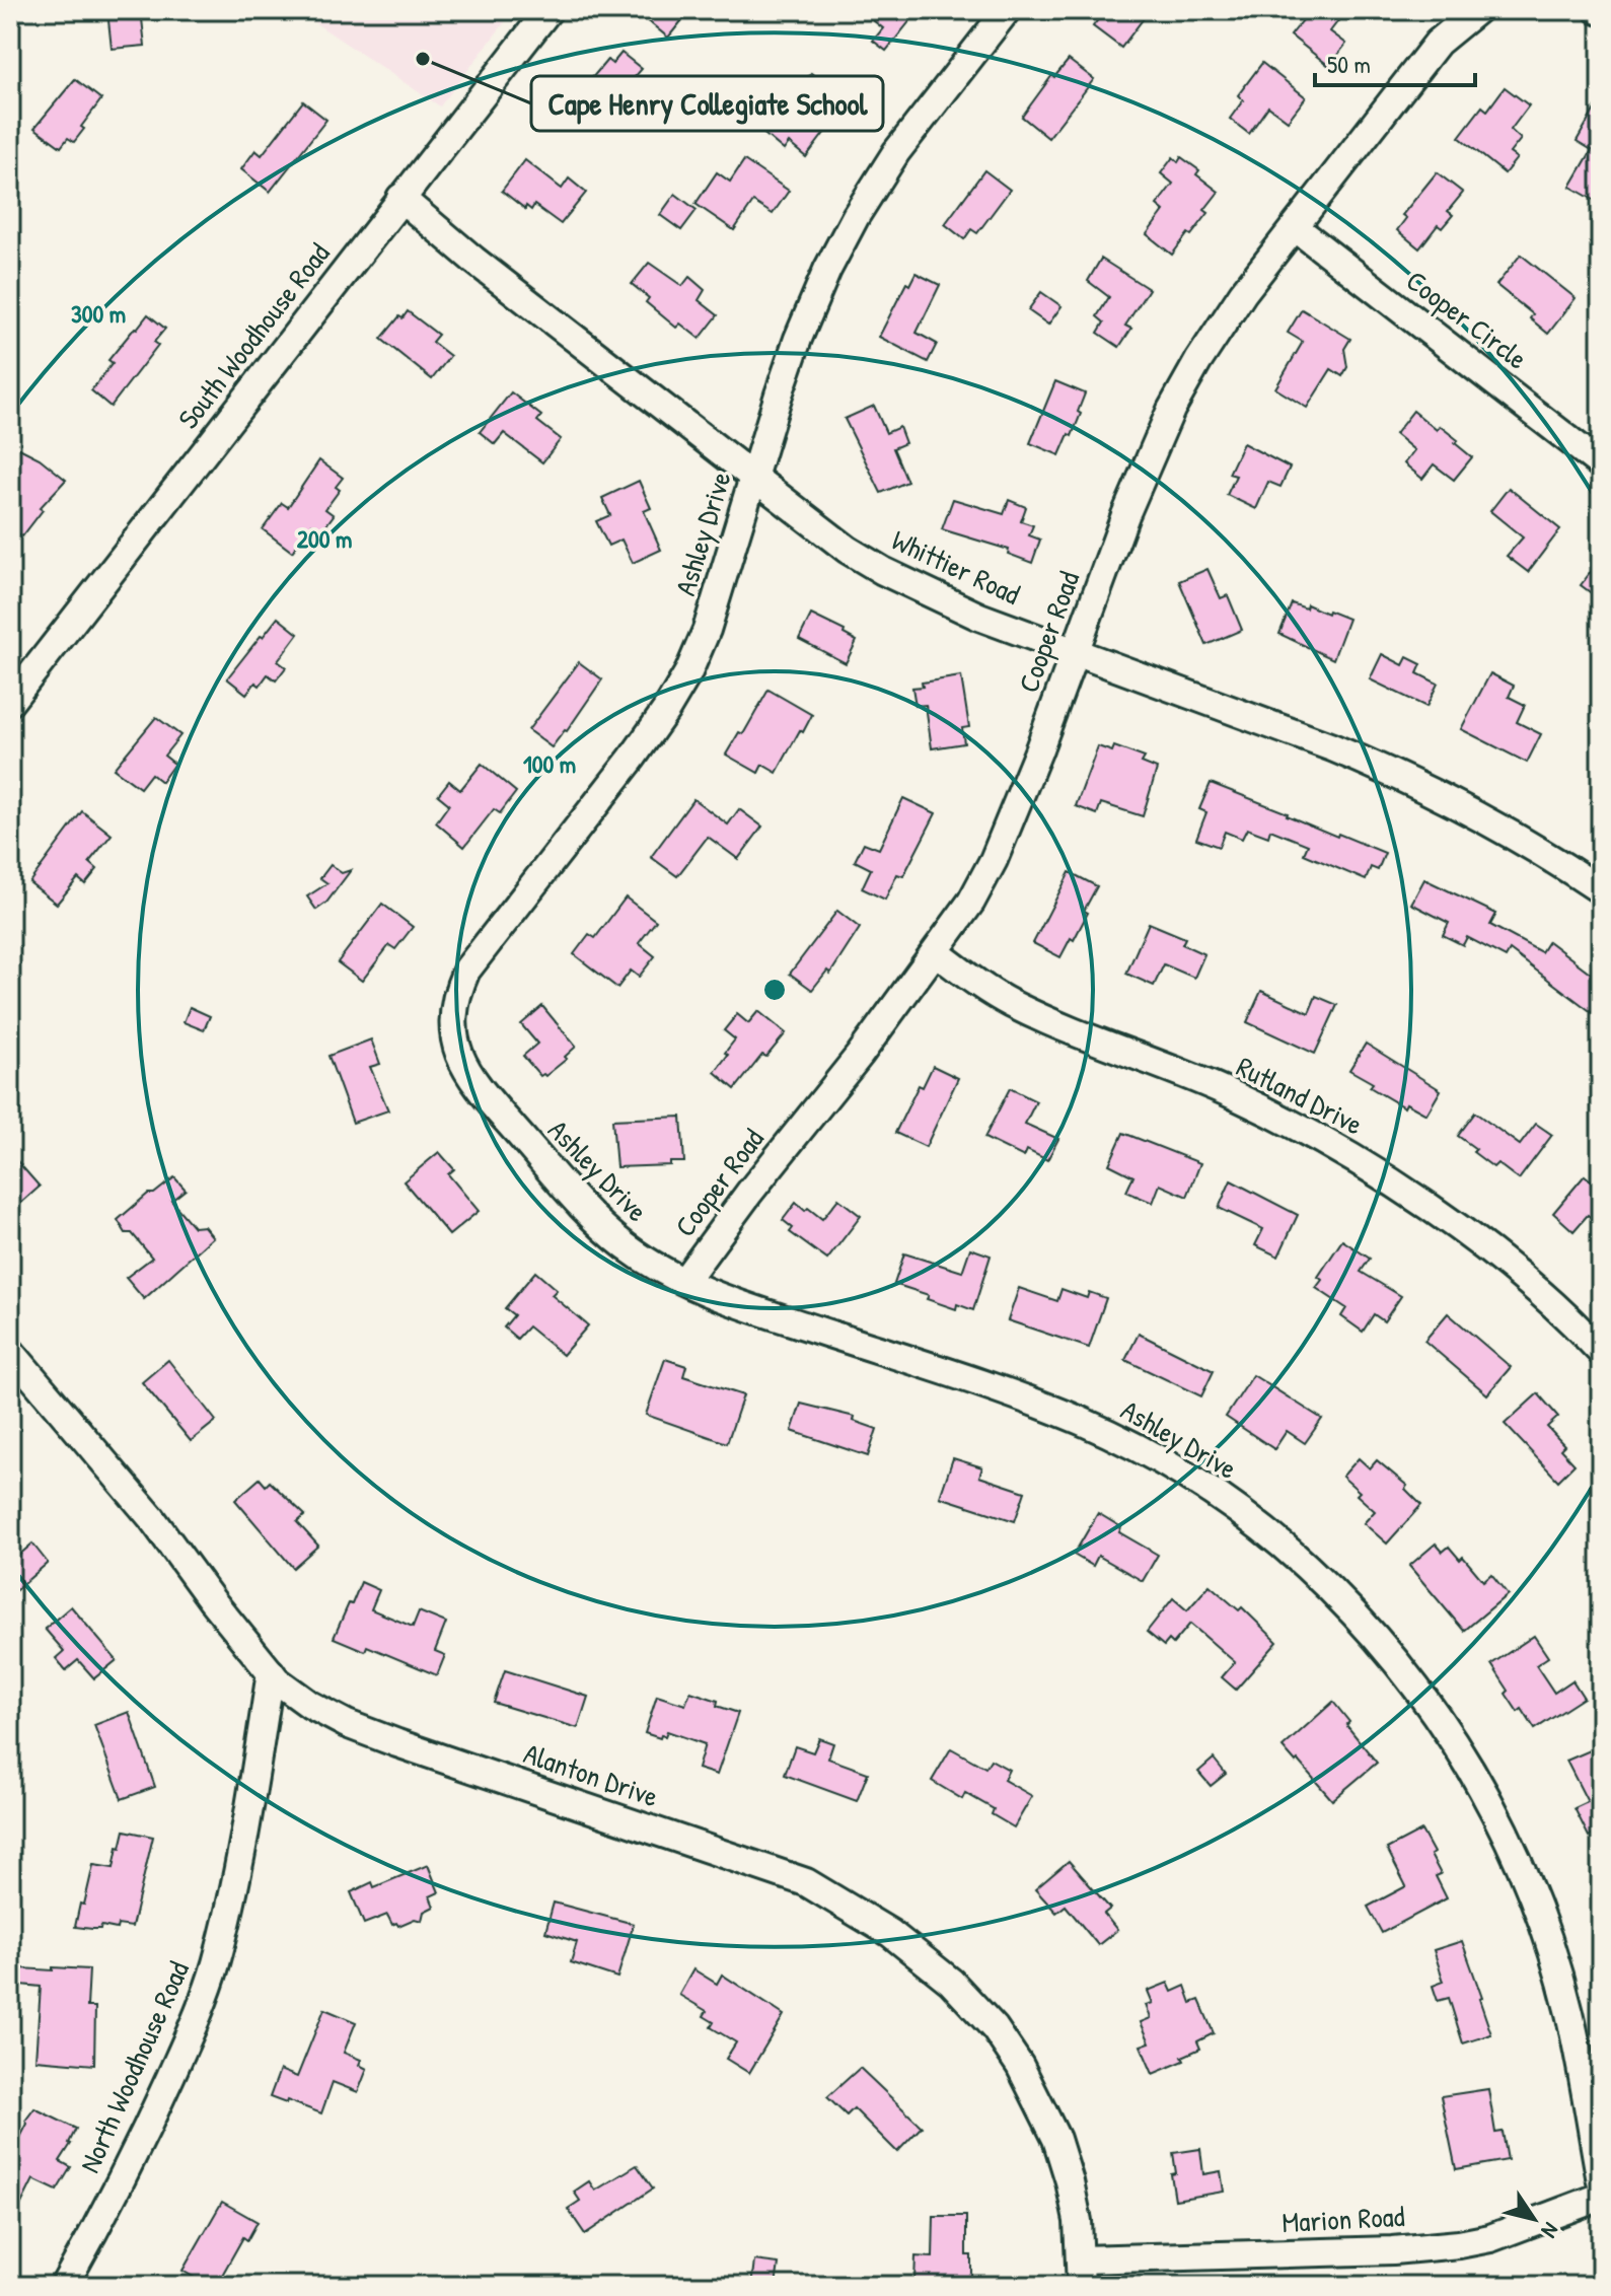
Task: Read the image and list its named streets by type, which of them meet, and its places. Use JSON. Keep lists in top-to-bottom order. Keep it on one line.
{"streets":{"street":["Cooper Circle","South Woodhouse Road","Ashley Drive","Whittier Road","Cooper Road","Rutland Drive","Alanton Drive","North Woodhouse Road","Marion Road"]},"crossings":[["Cooper Circle","Cooper Road"],["South Woodhouse Road","Whittier Road"],["Ashley Drive","Whittier Road"],["Ashley Drive","Cooper Road"],["Whittier Road","Cooper Road"],["Cooper Road","Rutland Drive"],["Alanton Drive","North Woodhouse Road"],["Alanton Drive","Marion Road"]],"places":["Cape Henry Collegiate School"],"scale_bar":"50 m","north":"bottom right","rings":["300 m","200 m","100 m"]}
